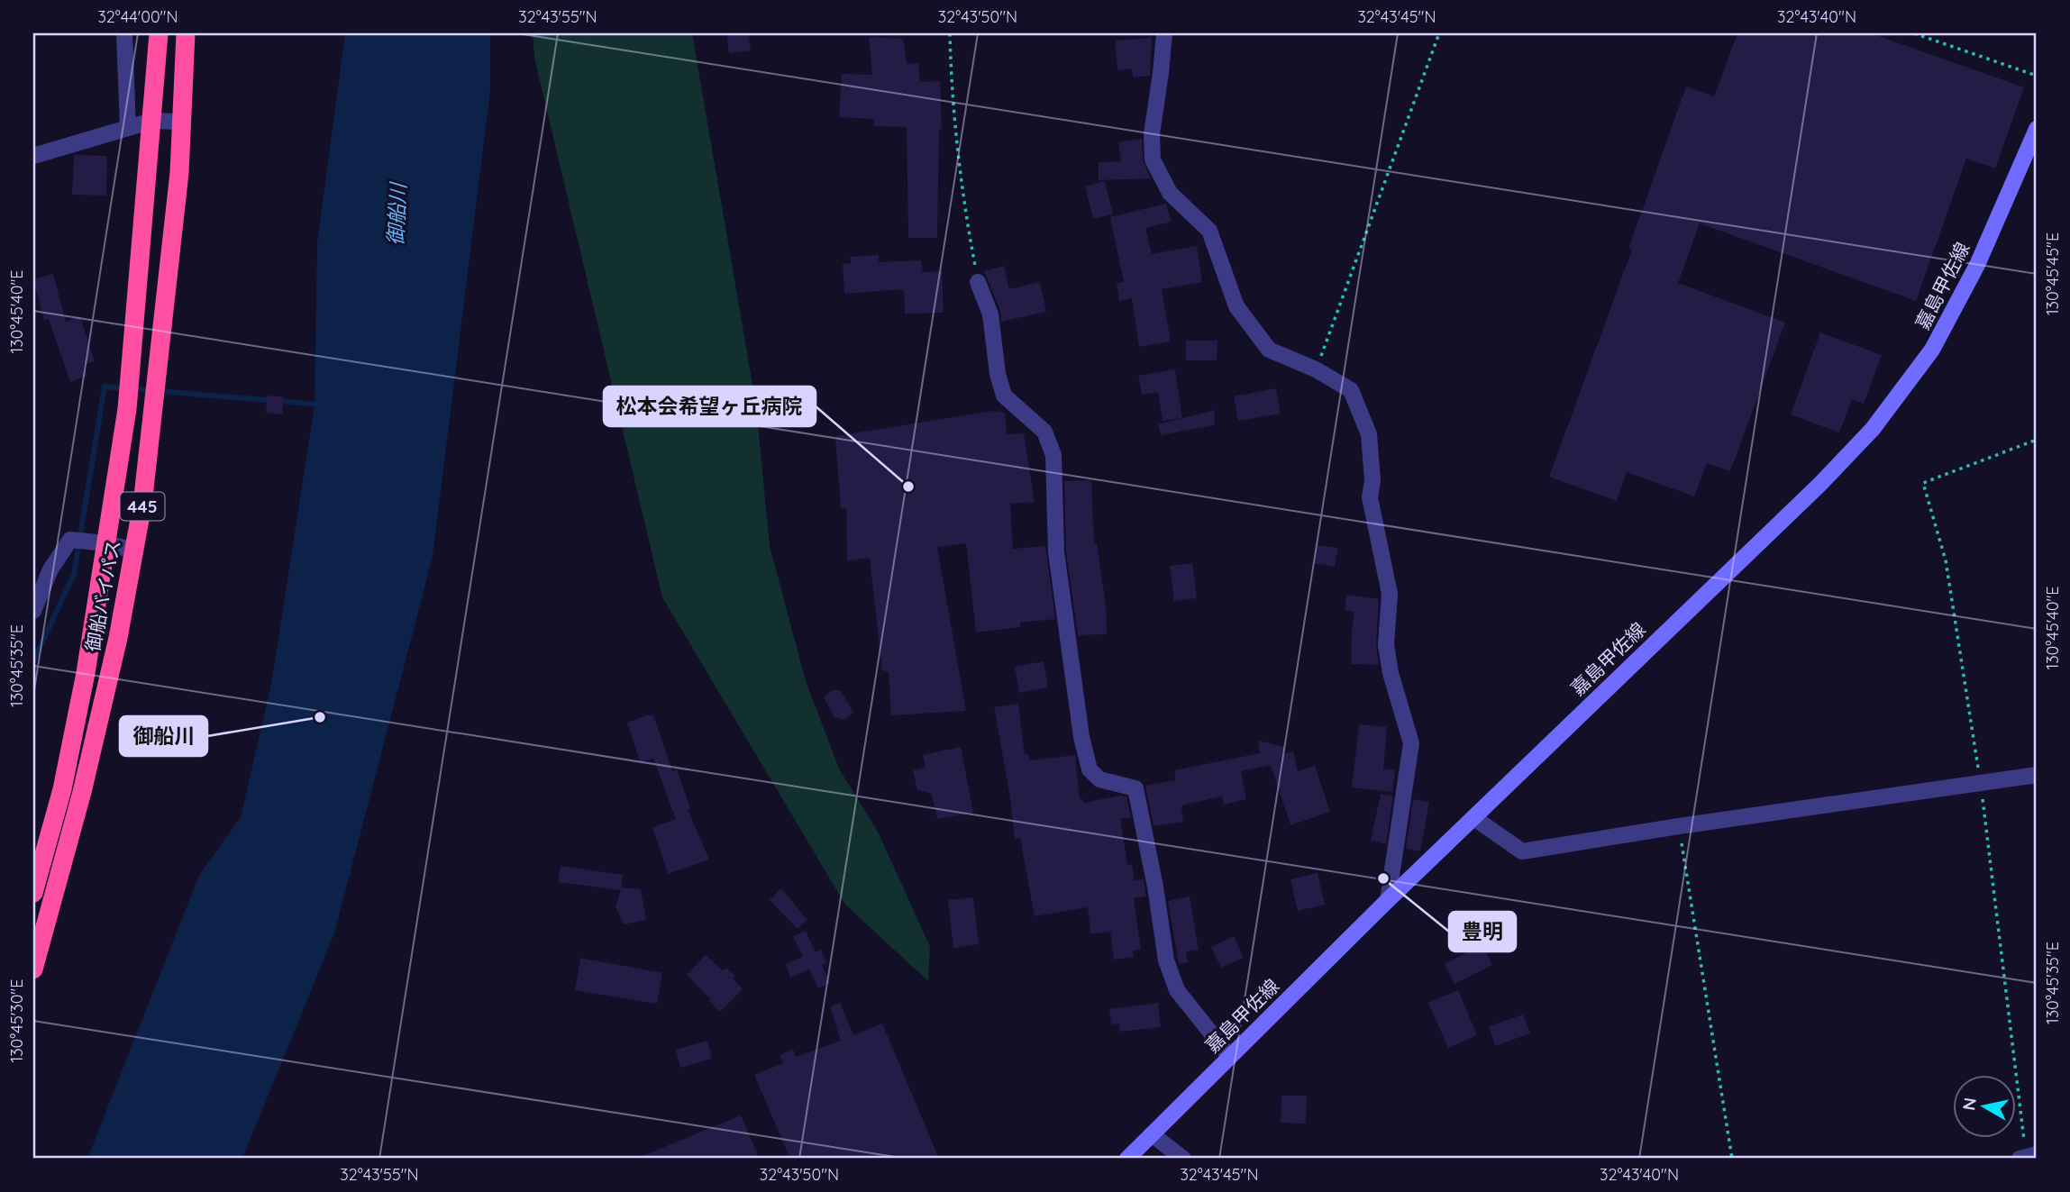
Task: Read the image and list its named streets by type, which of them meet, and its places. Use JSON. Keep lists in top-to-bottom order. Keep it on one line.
{"streets":{"highway":["445","御船バイパス"],"main road":["嘉島甲佐線"]},"water":["御船川"],"places":["松本会希望ヶ丘病院","御船川","豊明"],"north":"left","coordinates":["32°44'00\"N","32°43'55\"N","32°43'50\"N","32°43'45\"N","32°43'40\"N","130°45'45\"E","130°45'40\"E","130°45'35\"E","130°45'30\"E"]}
